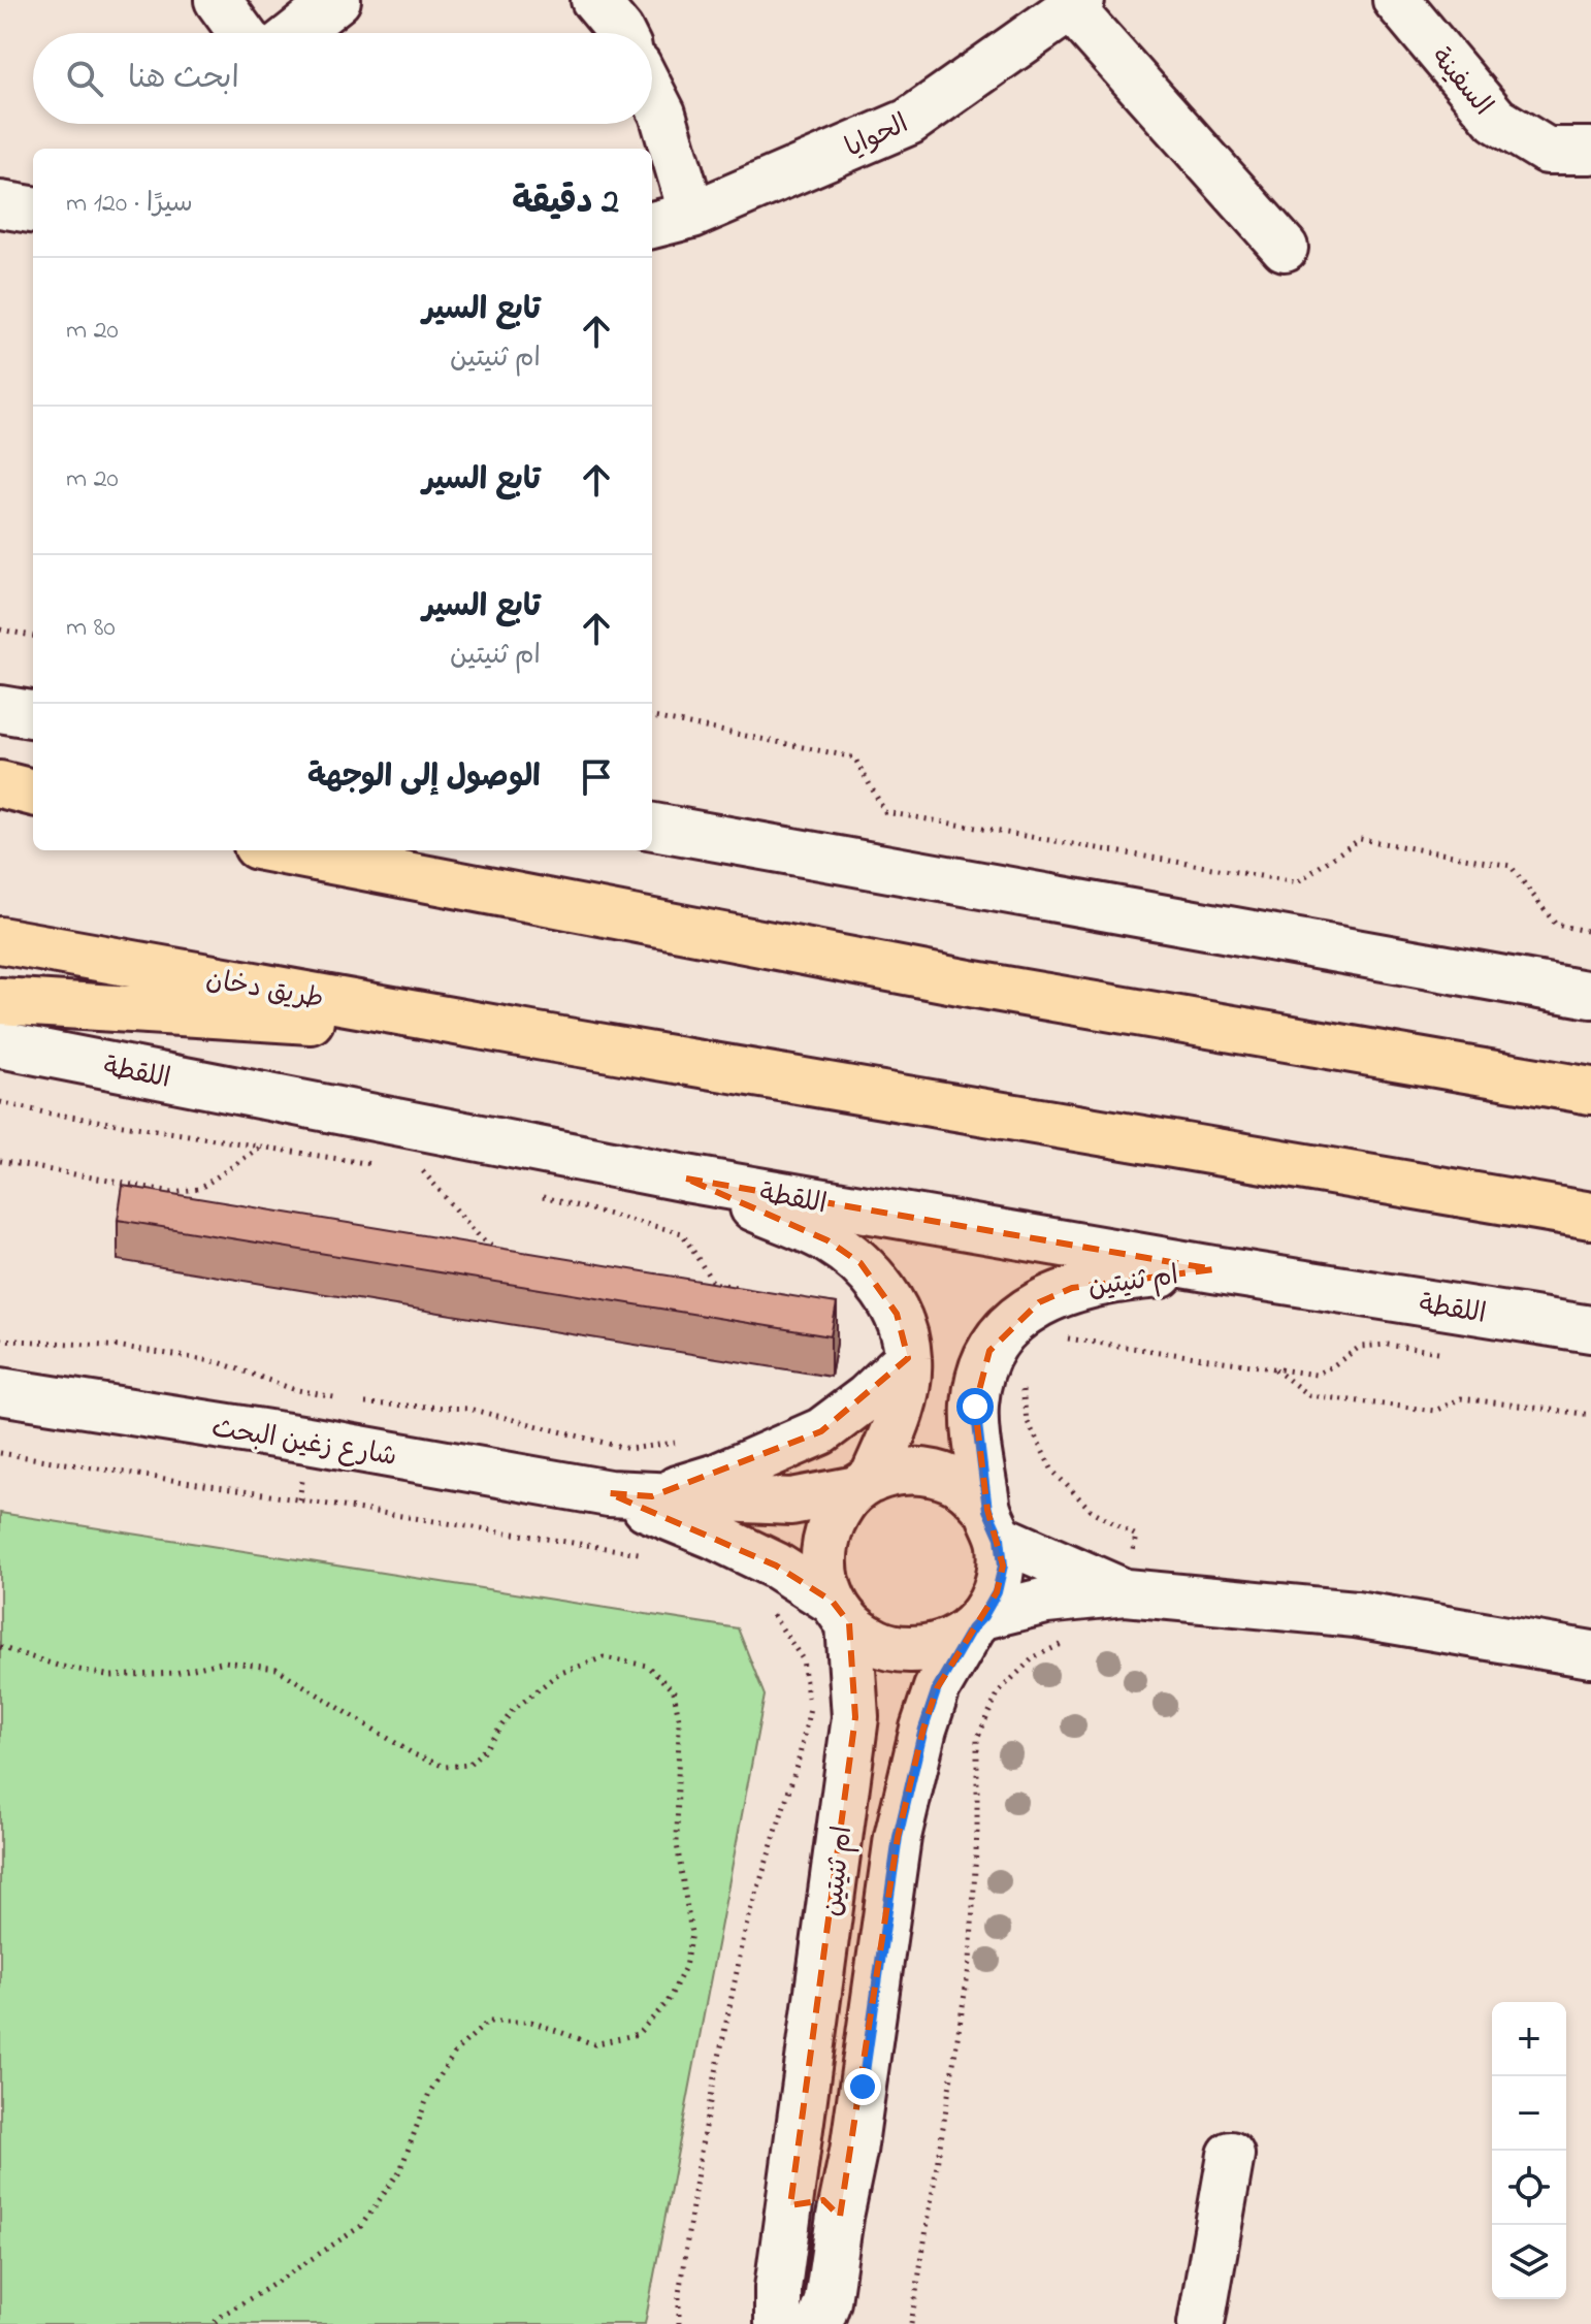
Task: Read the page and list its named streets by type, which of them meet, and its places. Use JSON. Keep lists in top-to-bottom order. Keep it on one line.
{"streets":{"main road":["طريق دخان"],"street":["السفينة","الحوايا","اللقطة","ام ثنيتين","شارع زغين البحث"]},"crossings":[["اللقطة","ام ثنيتين"],["ام ثنيتين","شارع زغين البحث"]],"page":{"search":"ابحث هنا","heading":["2 دقيقة","سيرًا · 120 m"],"list":[["تابع السير","ام ثنيتين","20 m"],["تابع السير","20 m"],["تابع السير","ام ثنيتين","80 m"],"الوصول إلى الوجهة"],"map_buttons":["+","−"]}}
